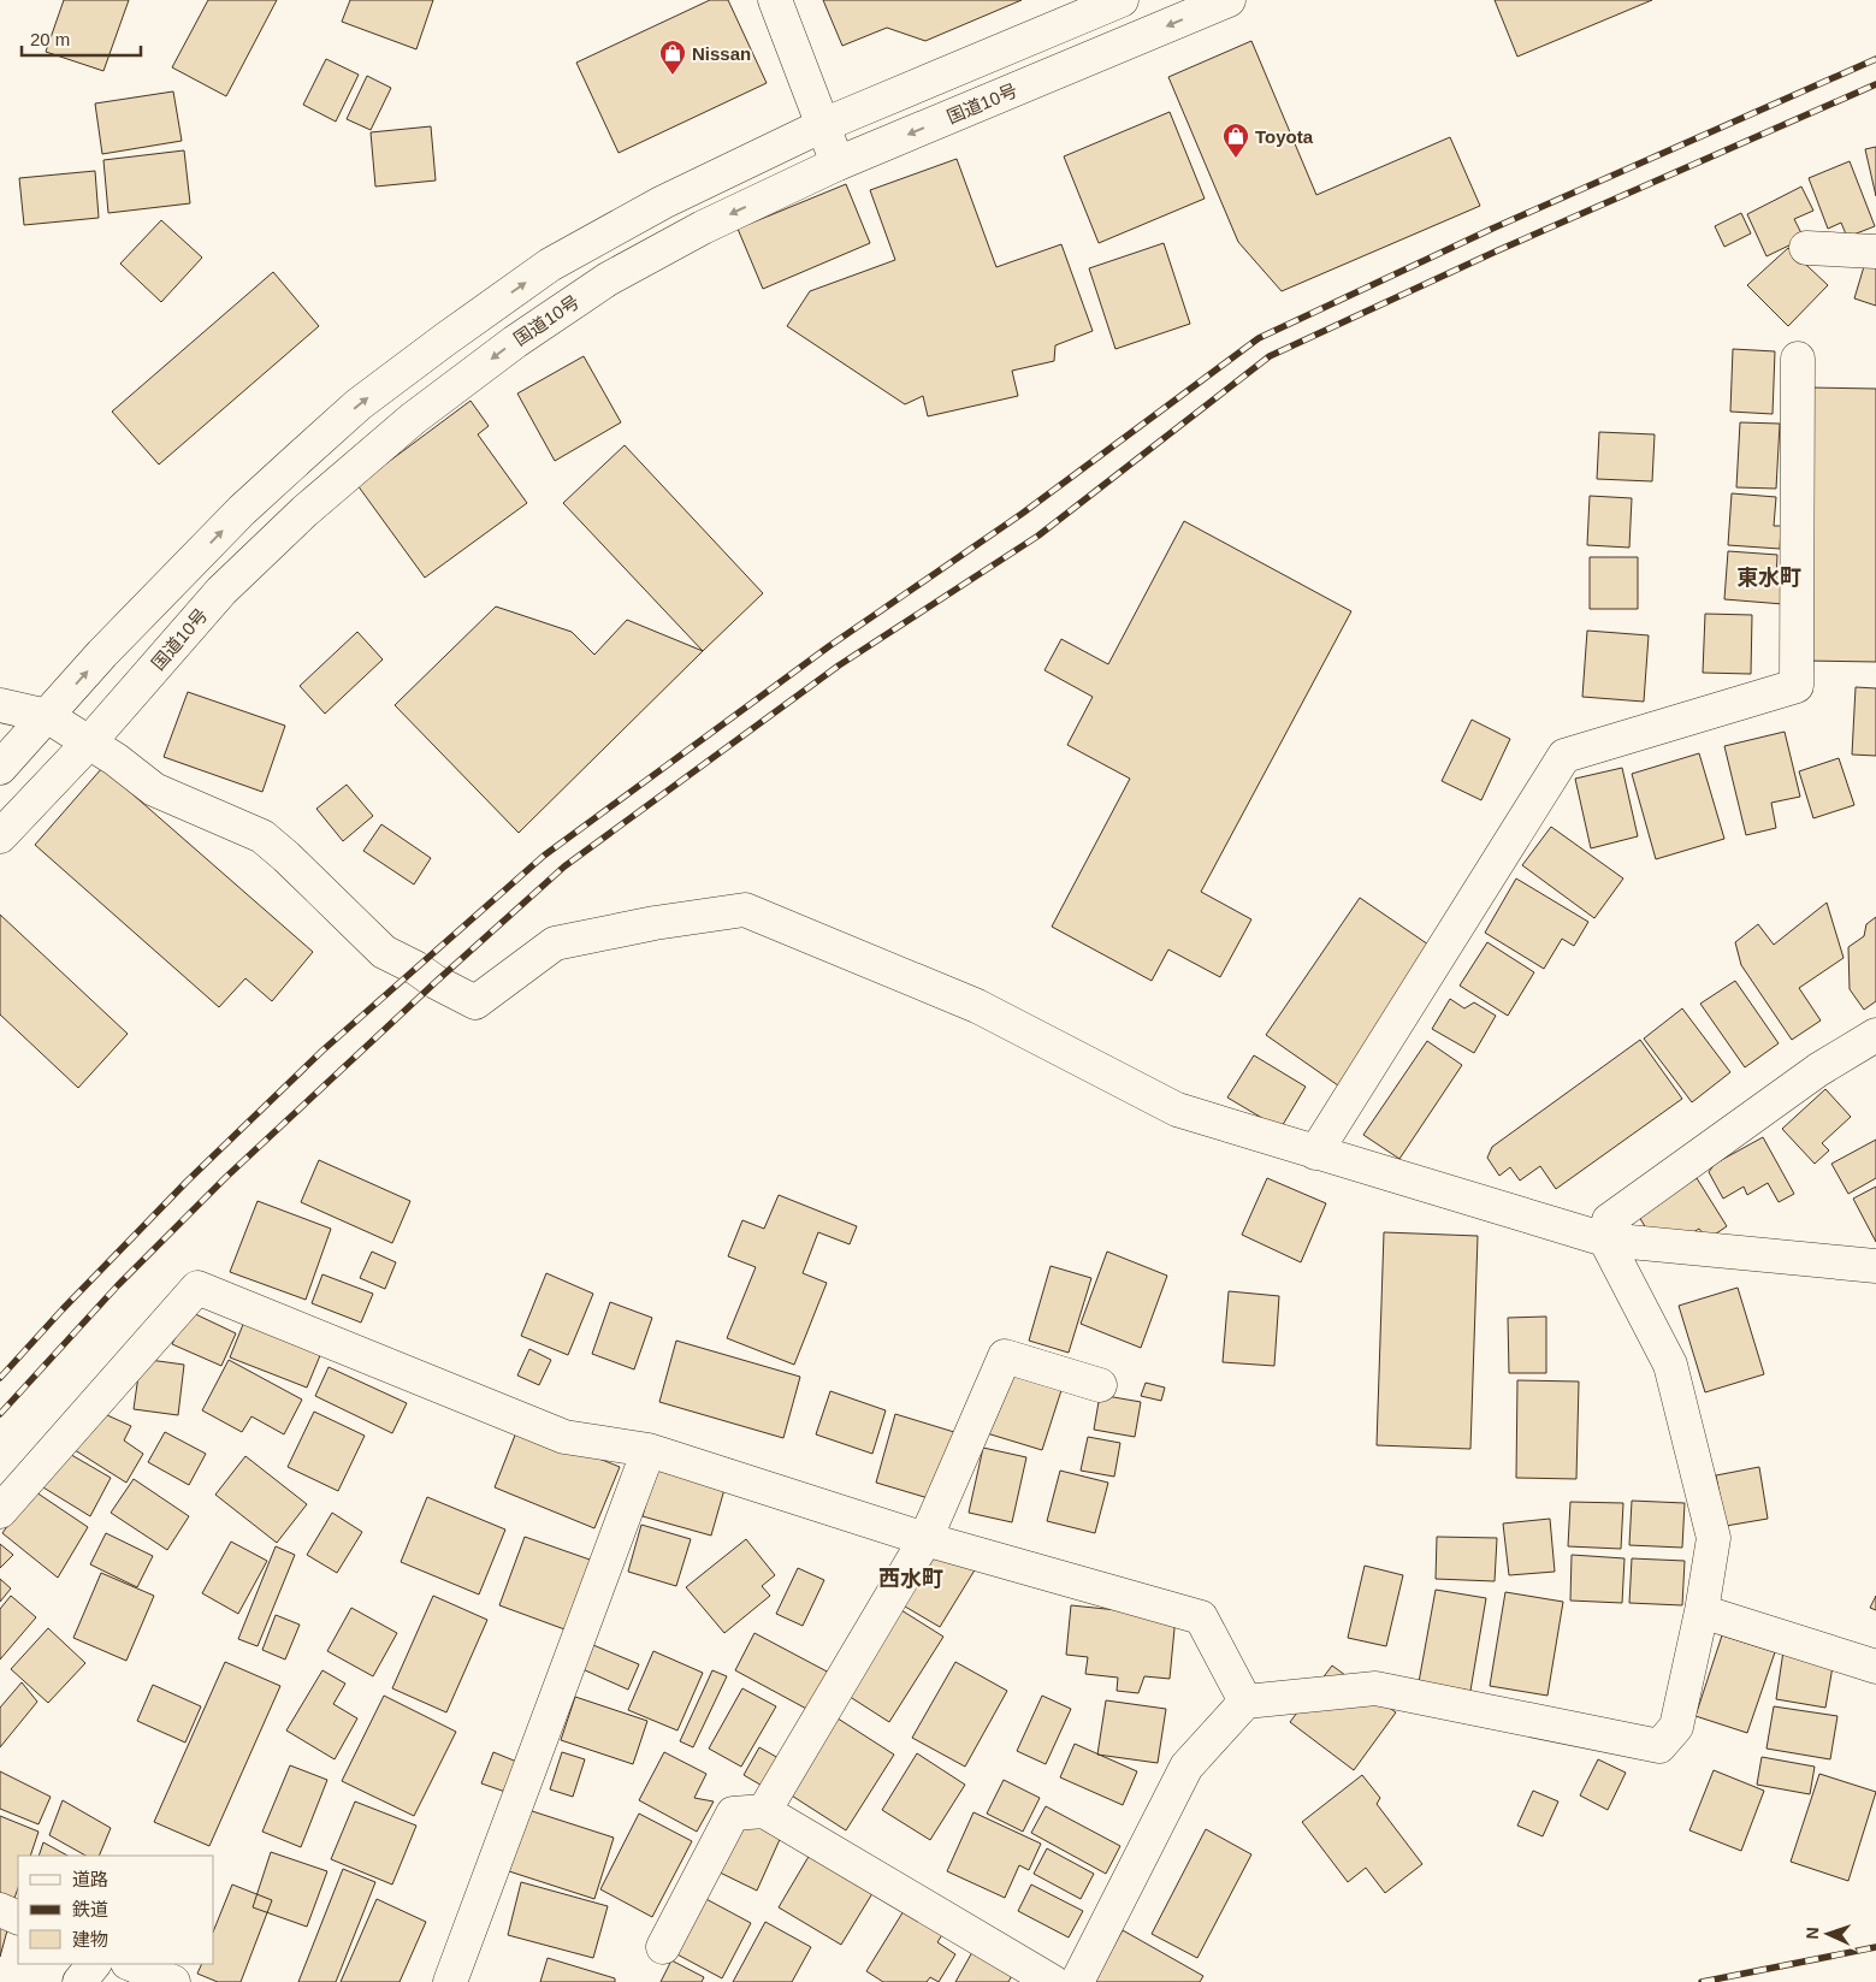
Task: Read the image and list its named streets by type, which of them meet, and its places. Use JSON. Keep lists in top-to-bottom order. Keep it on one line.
{"streets":{"main road":["国道10号"]},"districts":["東水町","西水町"],"places":{"shop":["Nissan","Toyota"]},"legend":["道路","鉄道","建物"],"scale_bar":"20 m","north":"left"}
